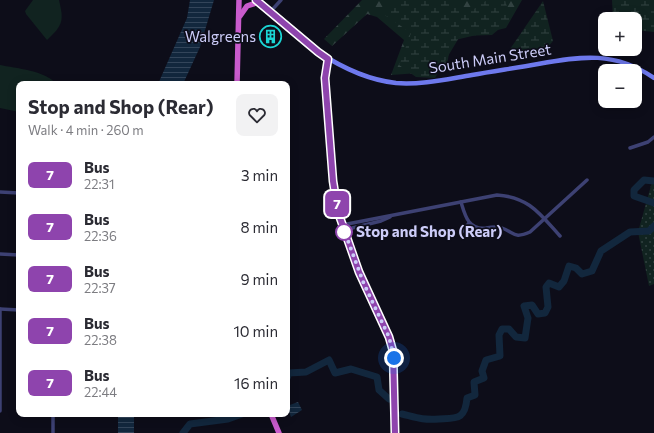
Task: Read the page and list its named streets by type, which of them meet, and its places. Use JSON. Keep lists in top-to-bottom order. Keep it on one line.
{"streets":{"main road":["South Main Street"]},"places":{"building":["Walgreens"],"other":["Stop and Shop (Rear)"]},"lines":["bus line 7"],"page":{"on_map":"7","map_buttons":["+","−"],"heading":["Stop and Shop (Rear)","Walk · 4 min · 260 m"],"list":[{"mark":"7","name":"Bus","note":"22:31","value":"3 min"},{"mark":"7","name":"Bus","note":"22:36","value":"8 min"},{"mark":"7","name":"Bus","note":"22:37","value":"9 min"},{"mark":"7","name":"Bus","note":"22:38","value":"10 min"},{"mark":"7","name":"Bus","note":"22:44","value":"16 min"}]}}
